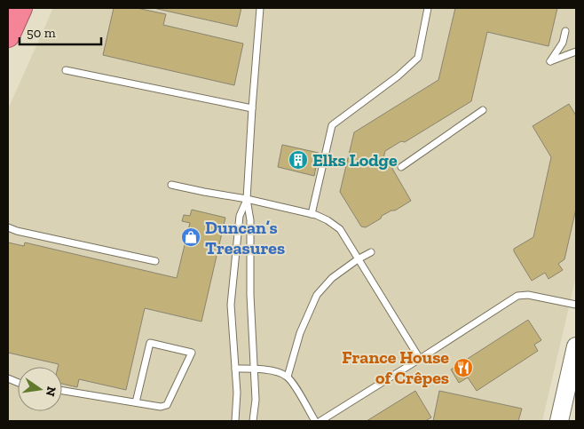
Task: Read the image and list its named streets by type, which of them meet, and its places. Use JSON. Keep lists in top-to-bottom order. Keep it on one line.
{"places":{"building":["Elks Lodge"],"shop":["Duncan’s Treasures"],"restaurant":["France House of Crêpes"]},"scale_bar":"50 m","north":"right"}
